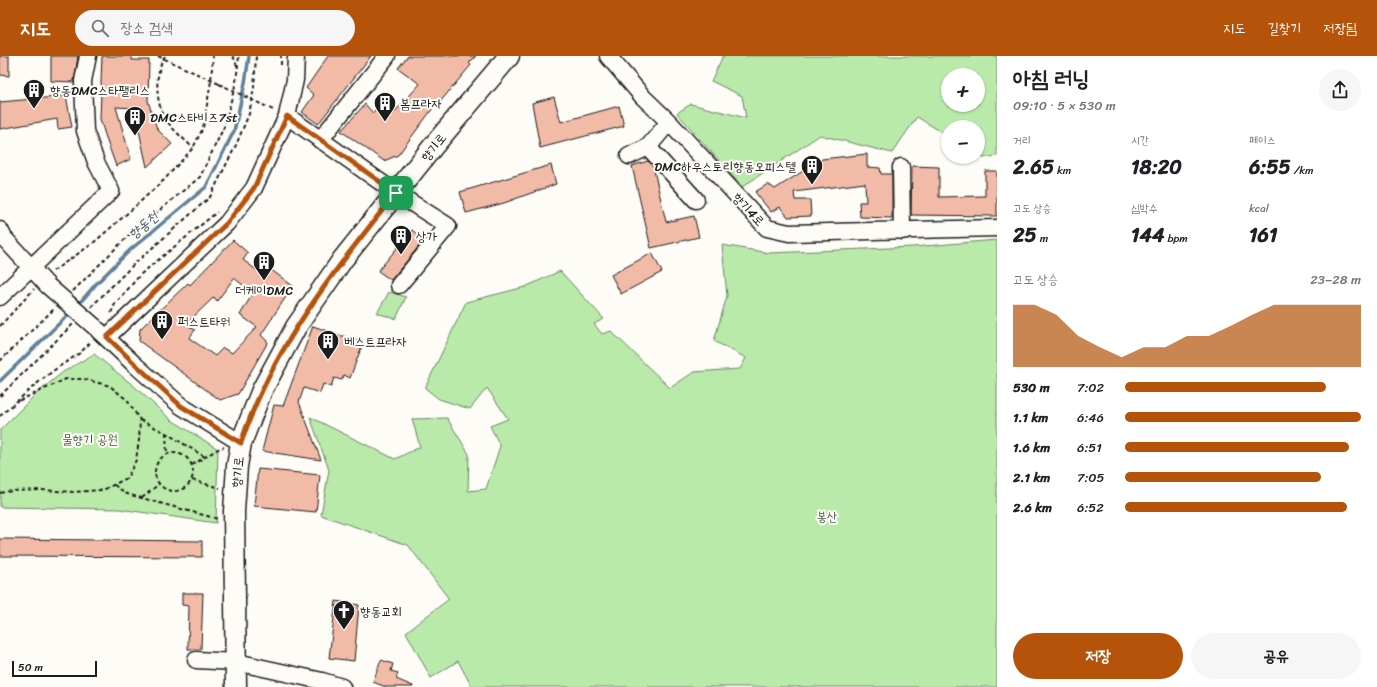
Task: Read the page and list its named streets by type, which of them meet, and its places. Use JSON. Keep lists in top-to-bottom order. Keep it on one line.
{"streets":{"main road":["향기로"],"street":["향기4로"]},"water":["향동천"],"parks":["물향기 공원","봉산"],"places":{"building":["향동DMC스타팰리스","봄프라자","DMC스타비즈7st","DMC하우스토리향동오피스텔","상가","더케이DMC","퍼스트타워","베스트프라자"],"church":["향동교회"]},"scale_bar":"50 m","page":{"header":"지도","search":"장소 검색","nav":["지도","길찾기","저장됨"],"heading":["아침 러닝","09:10 · 5 × 530 m"],"map_buttons":["+","−"],"stats":[["거리","2.65 km"],["시간","18:20"],["페이스","6:55 /km"],["고도 상승","25 m"],["심박수","144 bpm"],["kcal","161"]],"chart":["고도 상승","23–28 m"],"list":[{"name":"530 m","note":"7:02"},{"name":"1.1 km","note":"6:46"},{"name":"1.6 km","note":"6:51"},{"name":"2.1 km","note":"7:05"},{"name":"2.6 km","note":"6:52"}],"buttons":["저장","공유"],"scale":"50 m"}}
